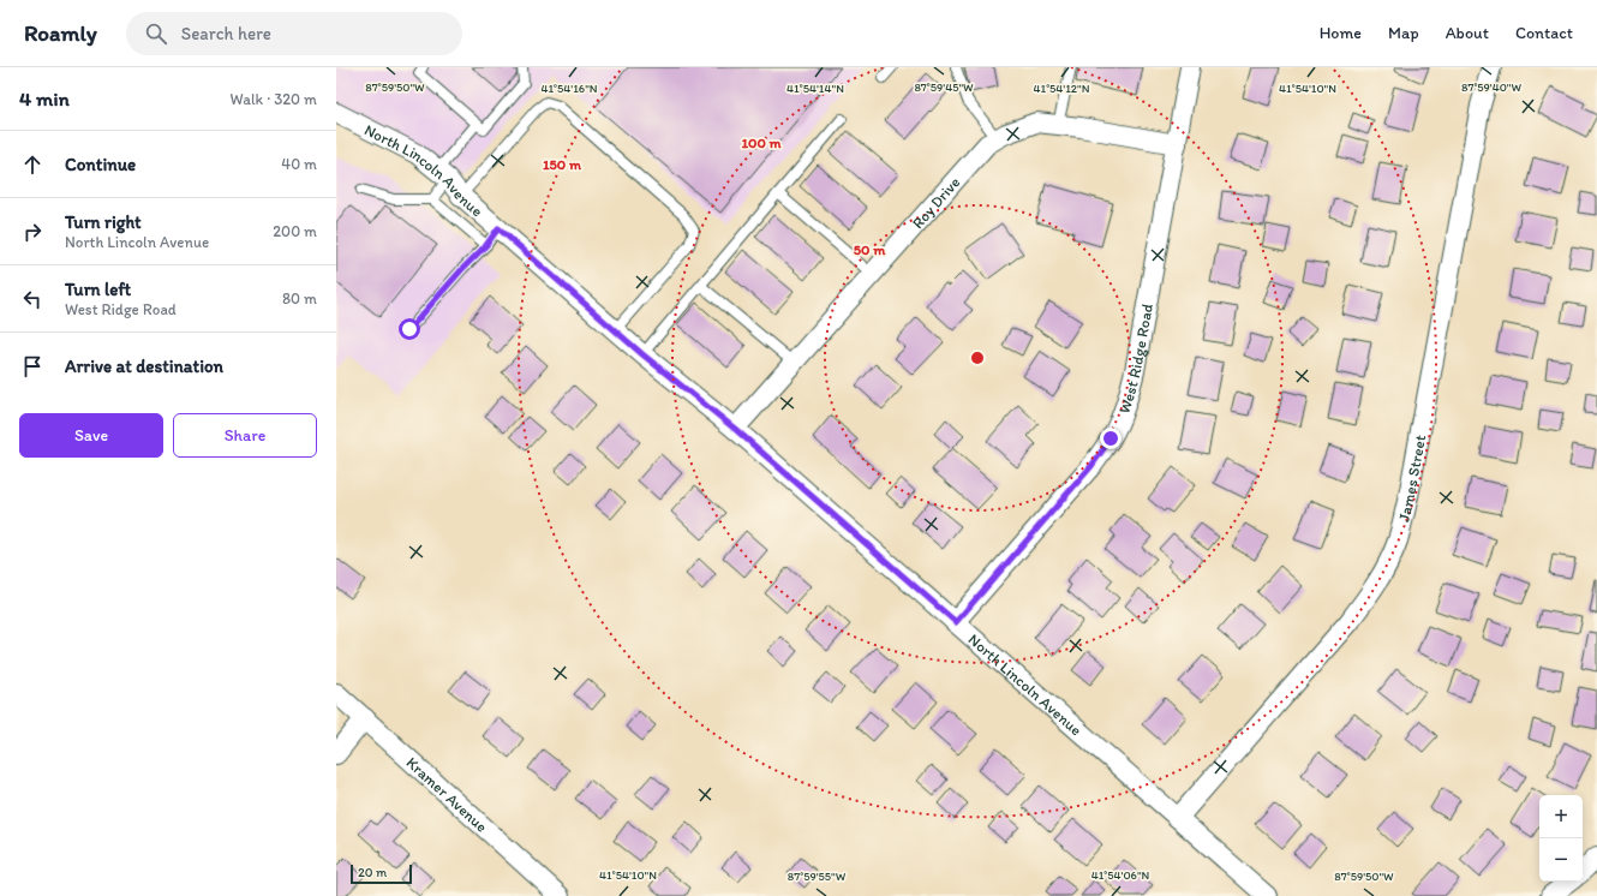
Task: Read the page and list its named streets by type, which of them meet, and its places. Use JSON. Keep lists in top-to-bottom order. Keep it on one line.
{"streets":{"street":["North Lincoln Avenue","Roy Drive","West Ridge Road","James Street","Kramer Avenue"]},"crossings":[["North Lincoln Avenue","Roy Drive"],["North Lincoln Avenue","West Ridge Road"],["North Lincoln Avenue","James Street"],["Roy Drive","West Ridge Road"]],"scale_bar":"20 m","page":{"header":"Roamly","search":"Search here","nav":["Home","Map","About","Contact"],"heading":["4 min","Walk · 320 m"],"list":[["Continue","40 m"],["Turn right","North Lincoln Avenue","200 m"],["Turn left","West Ridge Road","80 m"],"Arrive at destination"],"buttons":["Save","Share"],"map_buttons":["+","−"],"scale":"20 m"},"coordinates":["87°59'50\"W","87°59'45\"W","87°59'40\"W","41°54'16\"N","41°54'14\"N","41°54'12\"N","41°54'10\"N","41°54'06\"N","87°59'55\"W"],"rings":["100 m","150 m","50 m"]}
